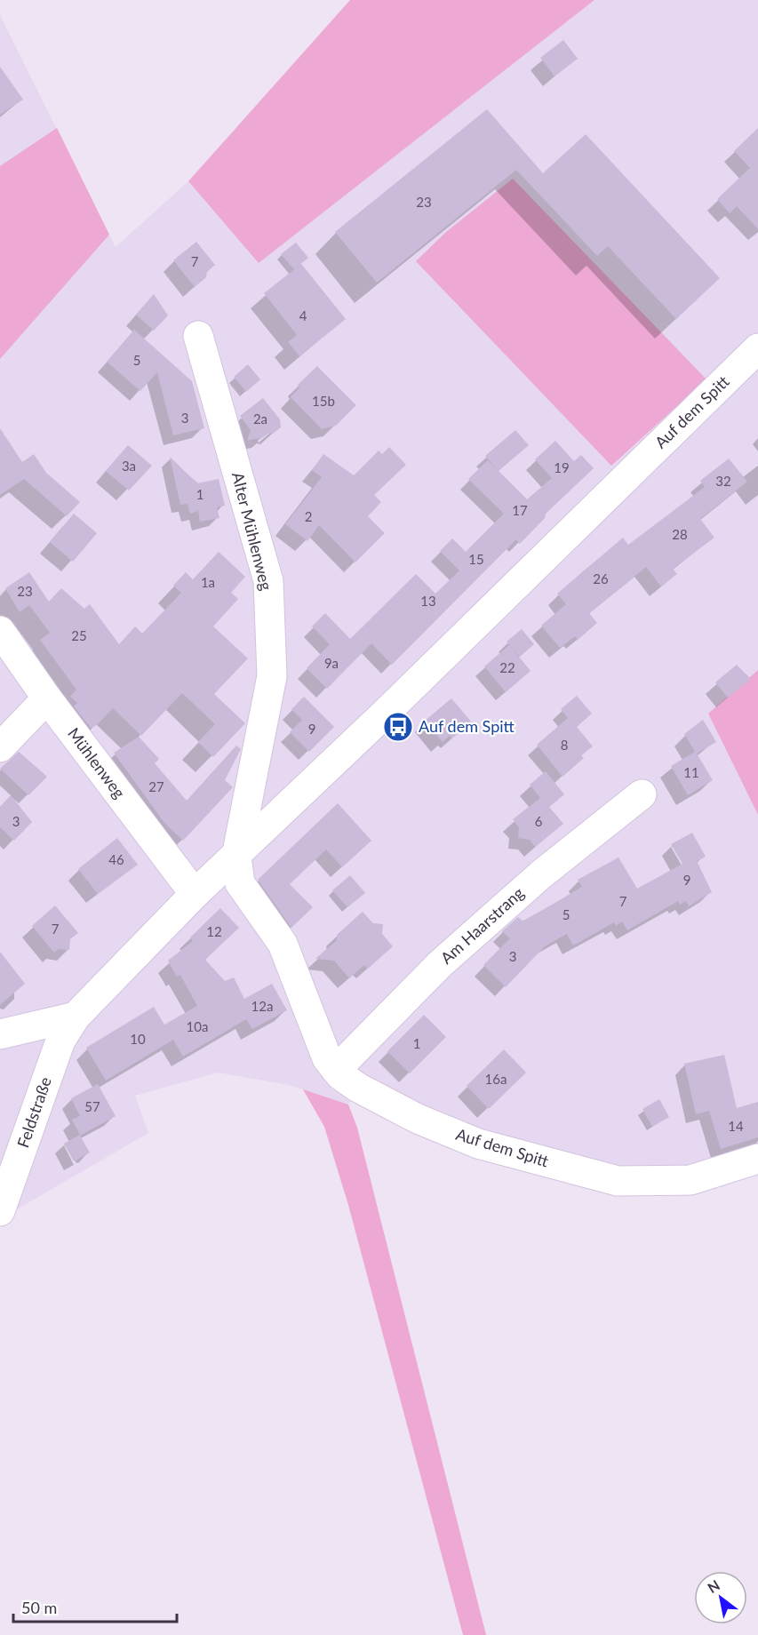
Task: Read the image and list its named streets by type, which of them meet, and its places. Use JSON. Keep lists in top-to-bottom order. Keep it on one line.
{"streets":{"street":["Auf dem Spitt","Alter Mühlenweg","Mühlenweg","Am Haarstrang","Feldstraße"]},"crossings":[["Auf dem Spitt","Alter Mühlenweg"],["Auf dem Spitt","Mühlenweg"],["Auf dem Spitt","Am Haarstrang"],["Auf dem Spitt","Feldstraße"]],"places":{"bus stop":["Auf dem Spitt"]},"house_numbers":["23","7","4","5","15b","3","2a","3a","19","32","1","17","2","28","15","26","1a","23","13","25","9a","22","9","8","11","27","3","6","46","9","7","5","7","12","3","12a","10a","10","1","16a","57","14"],"scale_bar":"50 m","north":"top left"}
